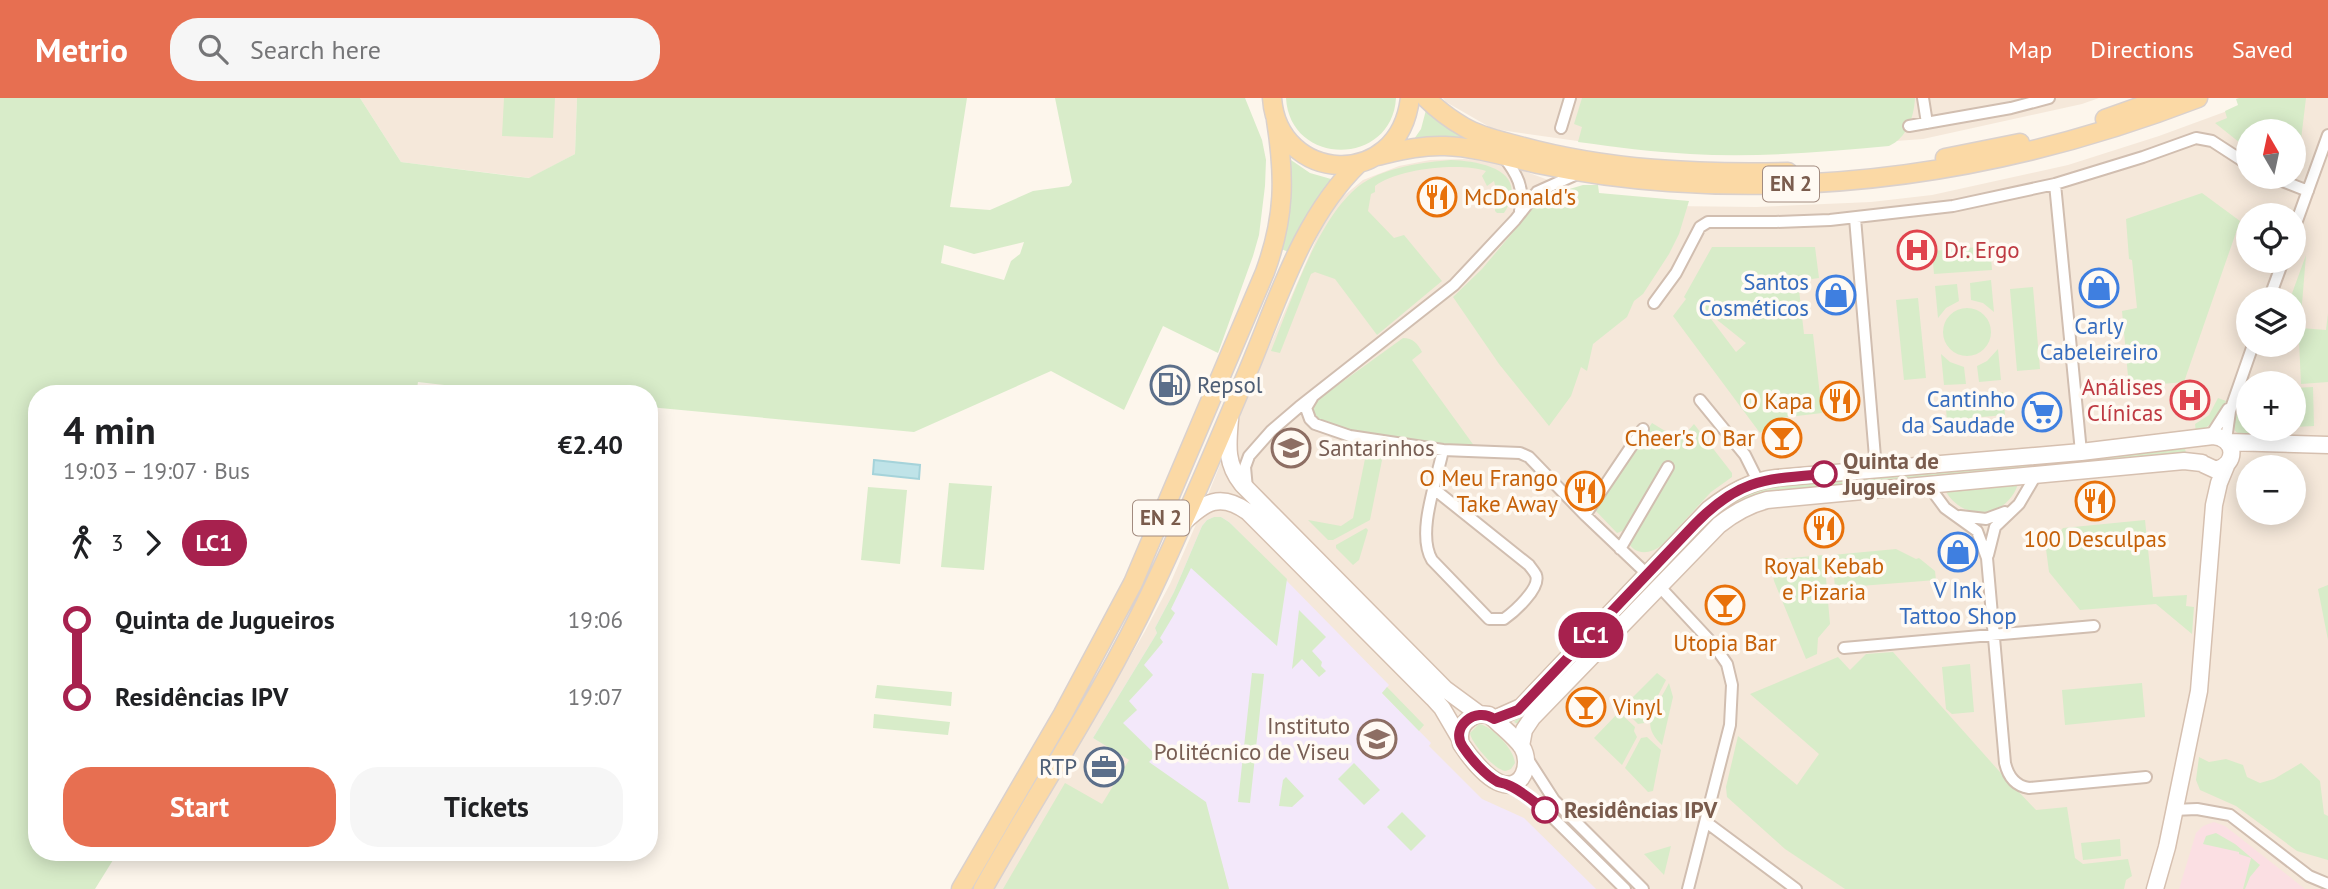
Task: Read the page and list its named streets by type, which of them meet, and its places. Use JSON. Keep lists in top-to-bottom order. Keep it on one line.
{"streets":{"main road":["EN 2"]},"places":{"restaurant":["McDonald's","O Kapa","O Meu Frango Take Away","100 Desculpas","Royal Kebab e Pizaria"],"hospital":["Dr. Ergo","Análises Clínicas"],"shop":["Carly Cabeleireiro","Santos Cosméticos","V Ink Tattoo Shop"],"fuel station":["Repsol"],"supermarket":["Cantinho da Saudade"],"bar":["Cheer's O Bar","Utopia Bar","Vinyl"],"school or university":["Santarinhos","Instituto Politécnico de Viseu"],"other":["Quinta de Jugueiros","Residências IPV"],"office":["RTP"]},"lines":["bus line LC1"],"north":"top","page":{"header":"Metrio","search":"Search here","nav":["Map","Directions","Saved"],"on_map":"LC1","map_buttons":["+","−"],"heading":["4 min","19:03 – 19:07 · Bus","€2.40"],"legs":["3","LC1"],"list":[{"name":"Quinta de Jugueiros","value":"19:06"},{"name":"Residências IPV","value":"19:07"}],"buttons":["Start","Tickets"]}}
